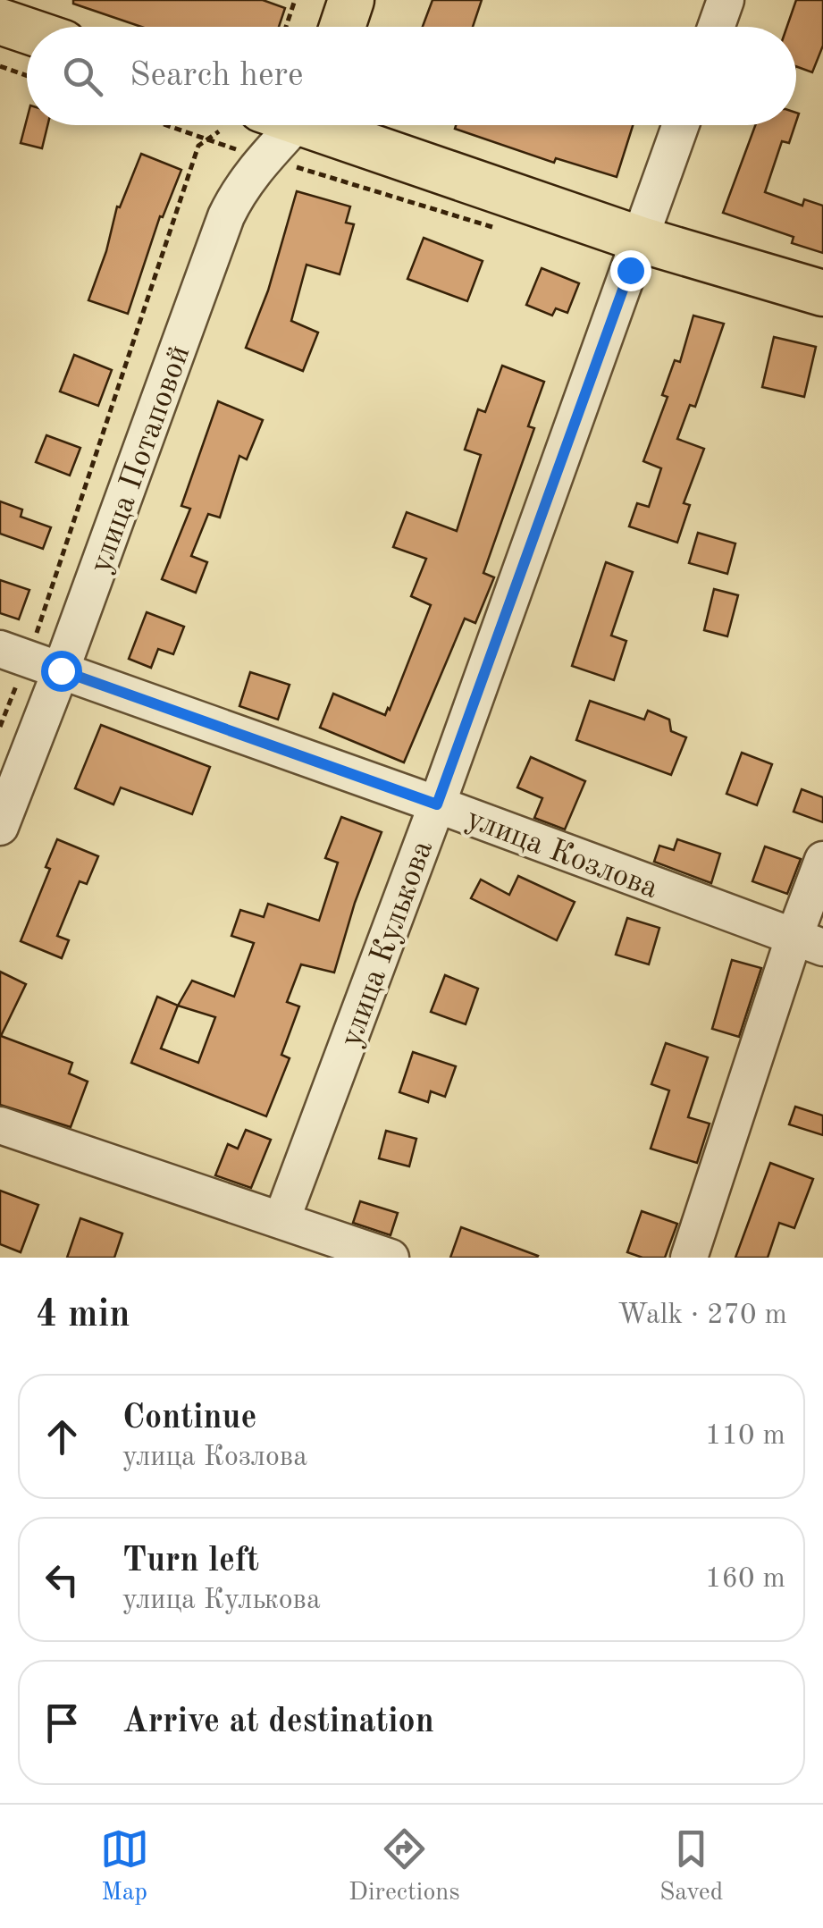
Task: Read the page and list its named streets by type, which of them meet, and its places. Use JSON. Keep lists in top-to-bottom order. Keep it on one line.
{"streets":{"street":["улица Потаповой","улица Козлова","улица Кулькова"]},"crossings":[["улица Потаповой","улица Козлова"],["улица Козлова","улица Кулькова"]],"page":{"search":"Search here","heading":["4 min","Walk · 270 m"],"list":[["Continue","улица Козлова","110 m"],["Turn left","улица Кулькова","160 m"],"Arrive at destination"],"nav":["Map","Directions","Saved"]}}
